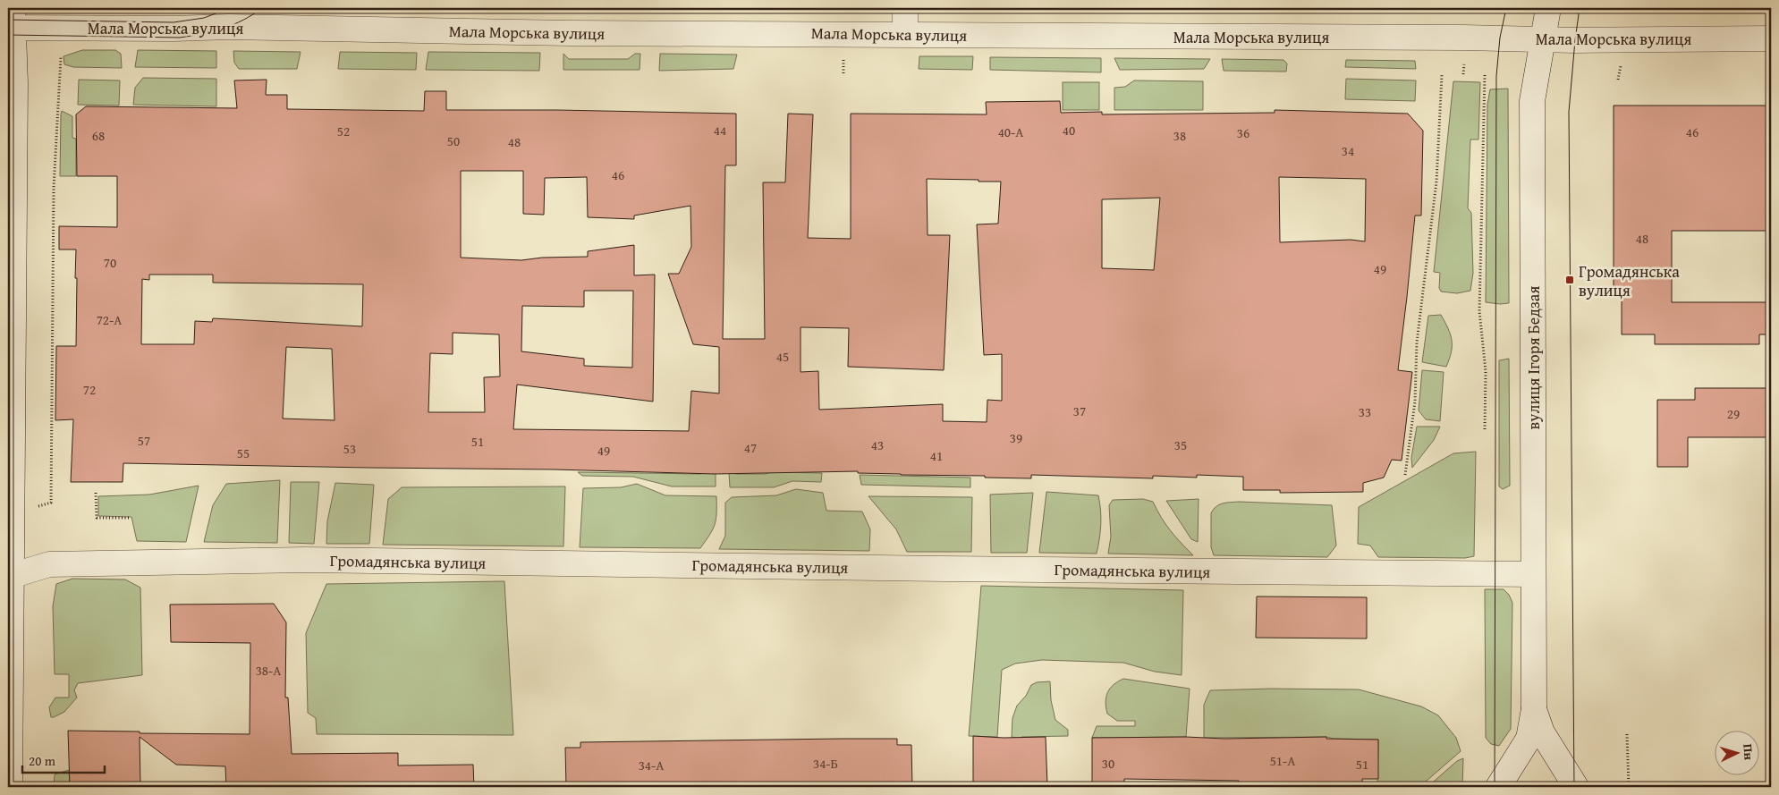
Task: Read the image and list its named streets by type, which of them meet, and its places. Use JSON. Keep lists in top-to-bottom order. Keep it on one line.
{"streets":{"street":["Мала Морська вулиця","вулиця Ігоря Бедзая","Громадянська вулиця"]},"crossings":[["Мала Морська вулиця","вулиця Ігоря Бедзая"],["вулиця Ігоря Бедзая","Громадянська вулиця"]],"places":{"transit":["Громадянська вулиця"]},"house_numbers":["44","40","52","40-А","46","36","68","38","50","48","34","46","48","70","49","72-А","45","72","37","33","29","39","57","51","43","35","47","53","49","55","41","38-А","51-А","34-Б","30","51","34-A"],"scale_bar":"20 m","north":"right"}
